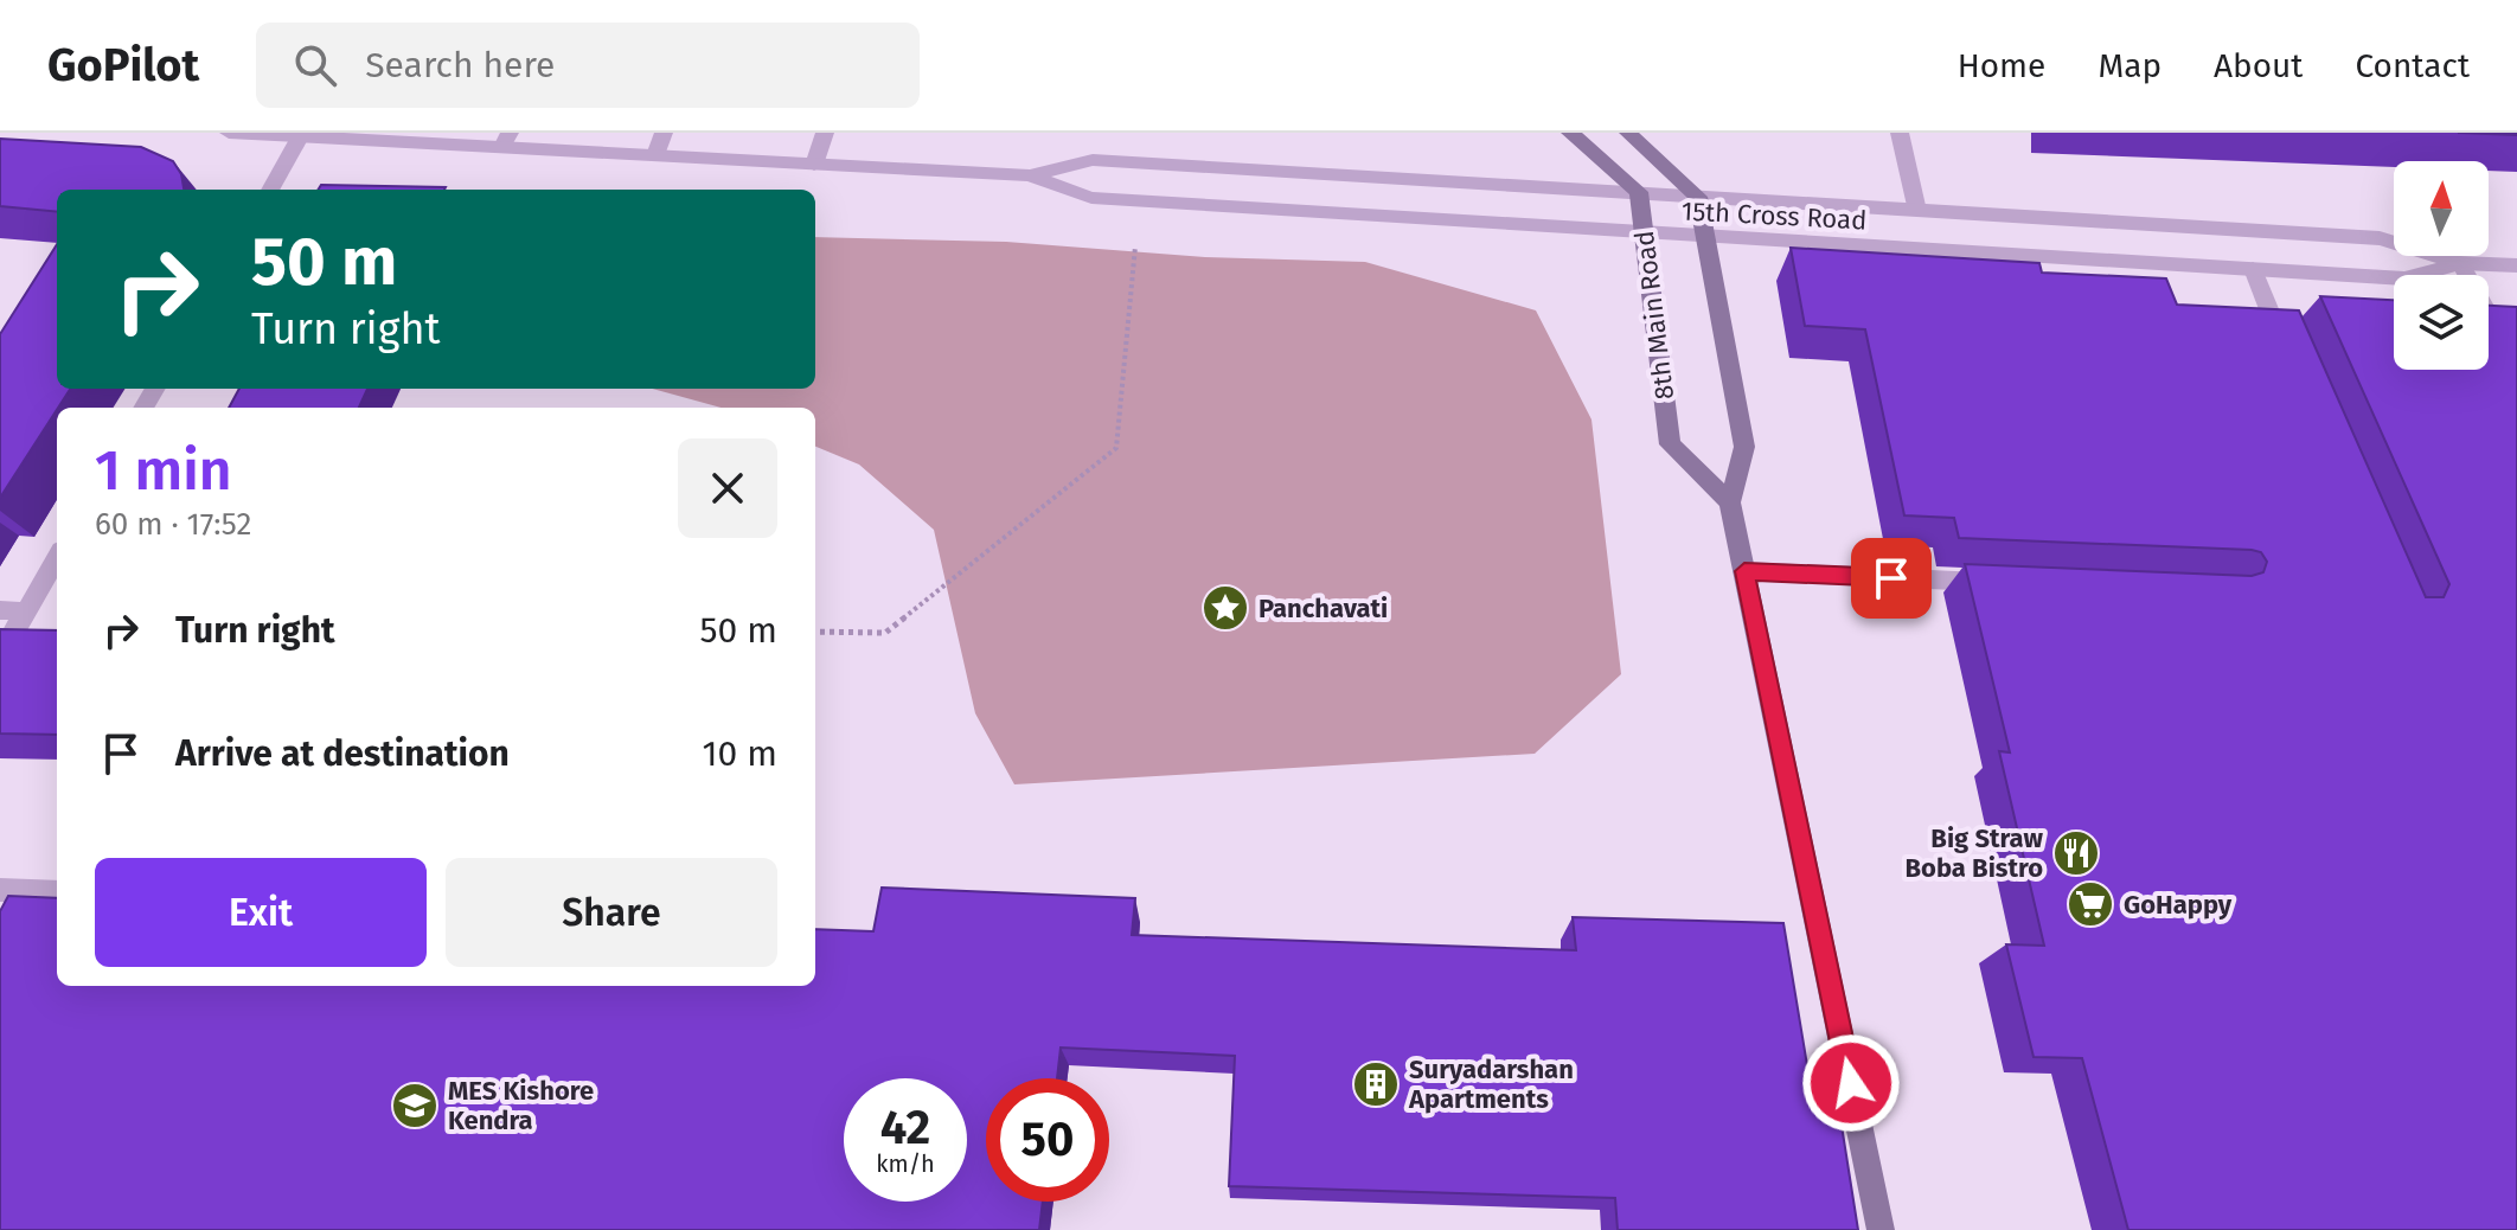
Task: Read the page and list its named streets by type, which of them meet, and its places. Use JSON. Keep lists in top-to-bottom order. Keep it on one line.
{"streets":{"main road":["8th Main Road"],"street":["15th Cross Road"]},"crossings":[["15th Cross Road","8th Main Road"]],"places":{"place":["Panchavati"],"restaurant":["Big Straw Boba Bistro"],"supermarket":["GoHappy"],"building":["Suryadarshan Apartments"],"school or university":["MES Kishore Kendra"]},"north":"top","page":{"header":"GoPilot","search":"Search here","nav":["Home","Map","About","Contact"],"turn":["50 m","Turn right"],"heading":["1 min","60 m · 17:52"],"list":[{"name":"Turn right","value":"50 m"},{"name":"Arrive at destination","value":"10 m"}],"buttons":["Exit","Share"],"speed":"42 km/h","limit":"50"}}
